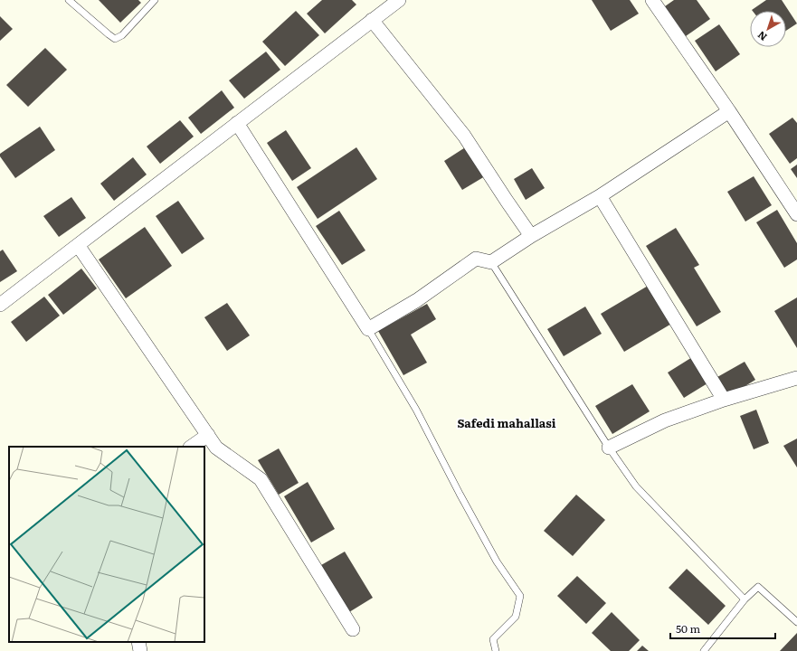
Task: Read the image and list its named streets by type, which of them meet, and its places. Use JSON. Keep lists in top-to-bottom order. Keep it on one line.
{"districts":["Safedi mahallasi"],"scale_bar":"50 m","north":"bottom left"}
